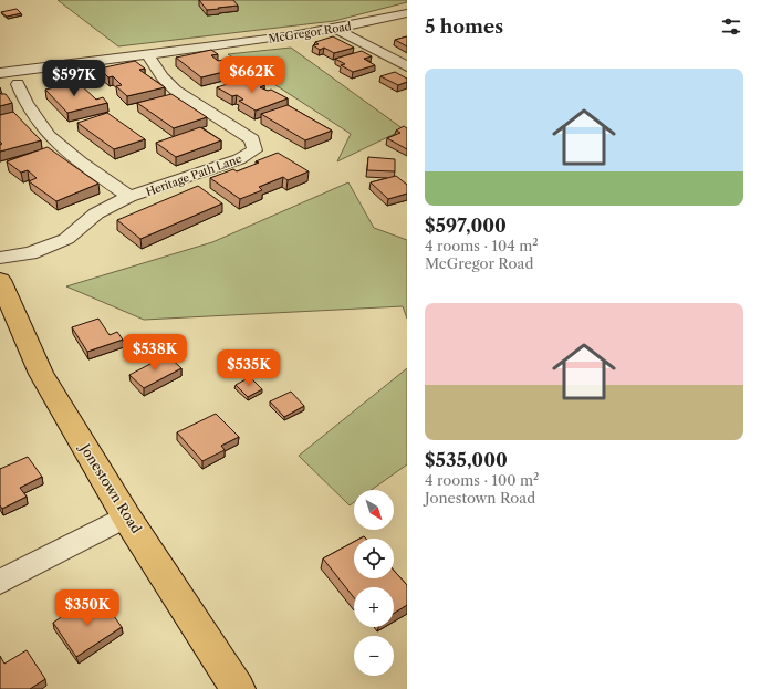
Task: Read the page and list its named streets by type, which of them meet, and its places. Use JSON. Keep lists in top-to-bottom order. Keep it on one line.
{"streets":{"main road":["Jonestown Road"],"street":["McGregor Road","Heritage Path Lane"]},"crossings":[["McGregor Road","Heritage Path Lane"]],"north":"bottom right","page":{"heading":"5 homes","list":[{"name":"$597,000","note":"4 rooms · 104 m² · McGregor Road"},{"name":"$535,000","note":"4 rooms · 100 m² · Jonestown Road"}],"price":["$662K","$597K","$538K","$535K","$350K"],"map_buttons":["+","−"]}}
